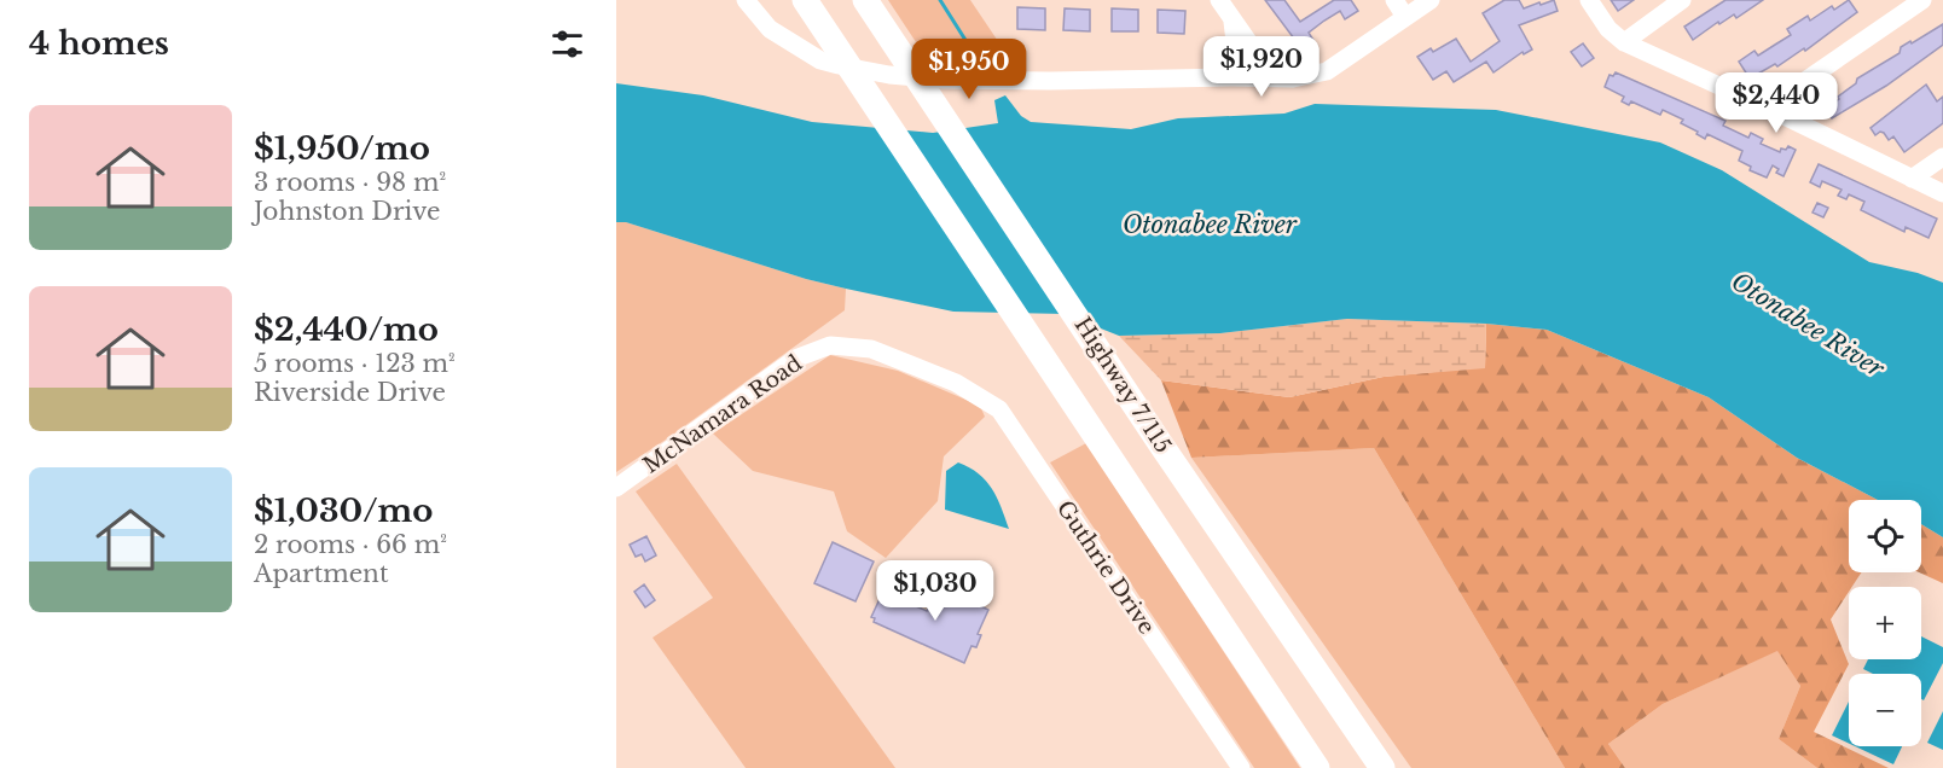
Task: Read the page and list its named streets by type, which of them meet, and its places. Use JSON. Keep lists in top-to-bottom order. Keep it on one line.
{"streets":{"highway":["Highway 7/115"],"street":["McNamara Road","Guthrie Drive"]},"crossings":[["McNamara Road","Guthrie Drive"]],"water":["Otonabee River"],"page":{"heading":"4 homes","price":["$1,920","$1,950","$2,440","$1,030"],"list":[{"name":"$1,950/mo","note":"3 rooms · 98 m² · Johnston Drive"},{"name":"$2,440/mo","note":"5 rooms · 123 m² · Riverside Drive"},{"name":"$1,030/mo","note":"2 rooms · 66 m² · Apartment"}],"map_buttons":["+","−"]}}
